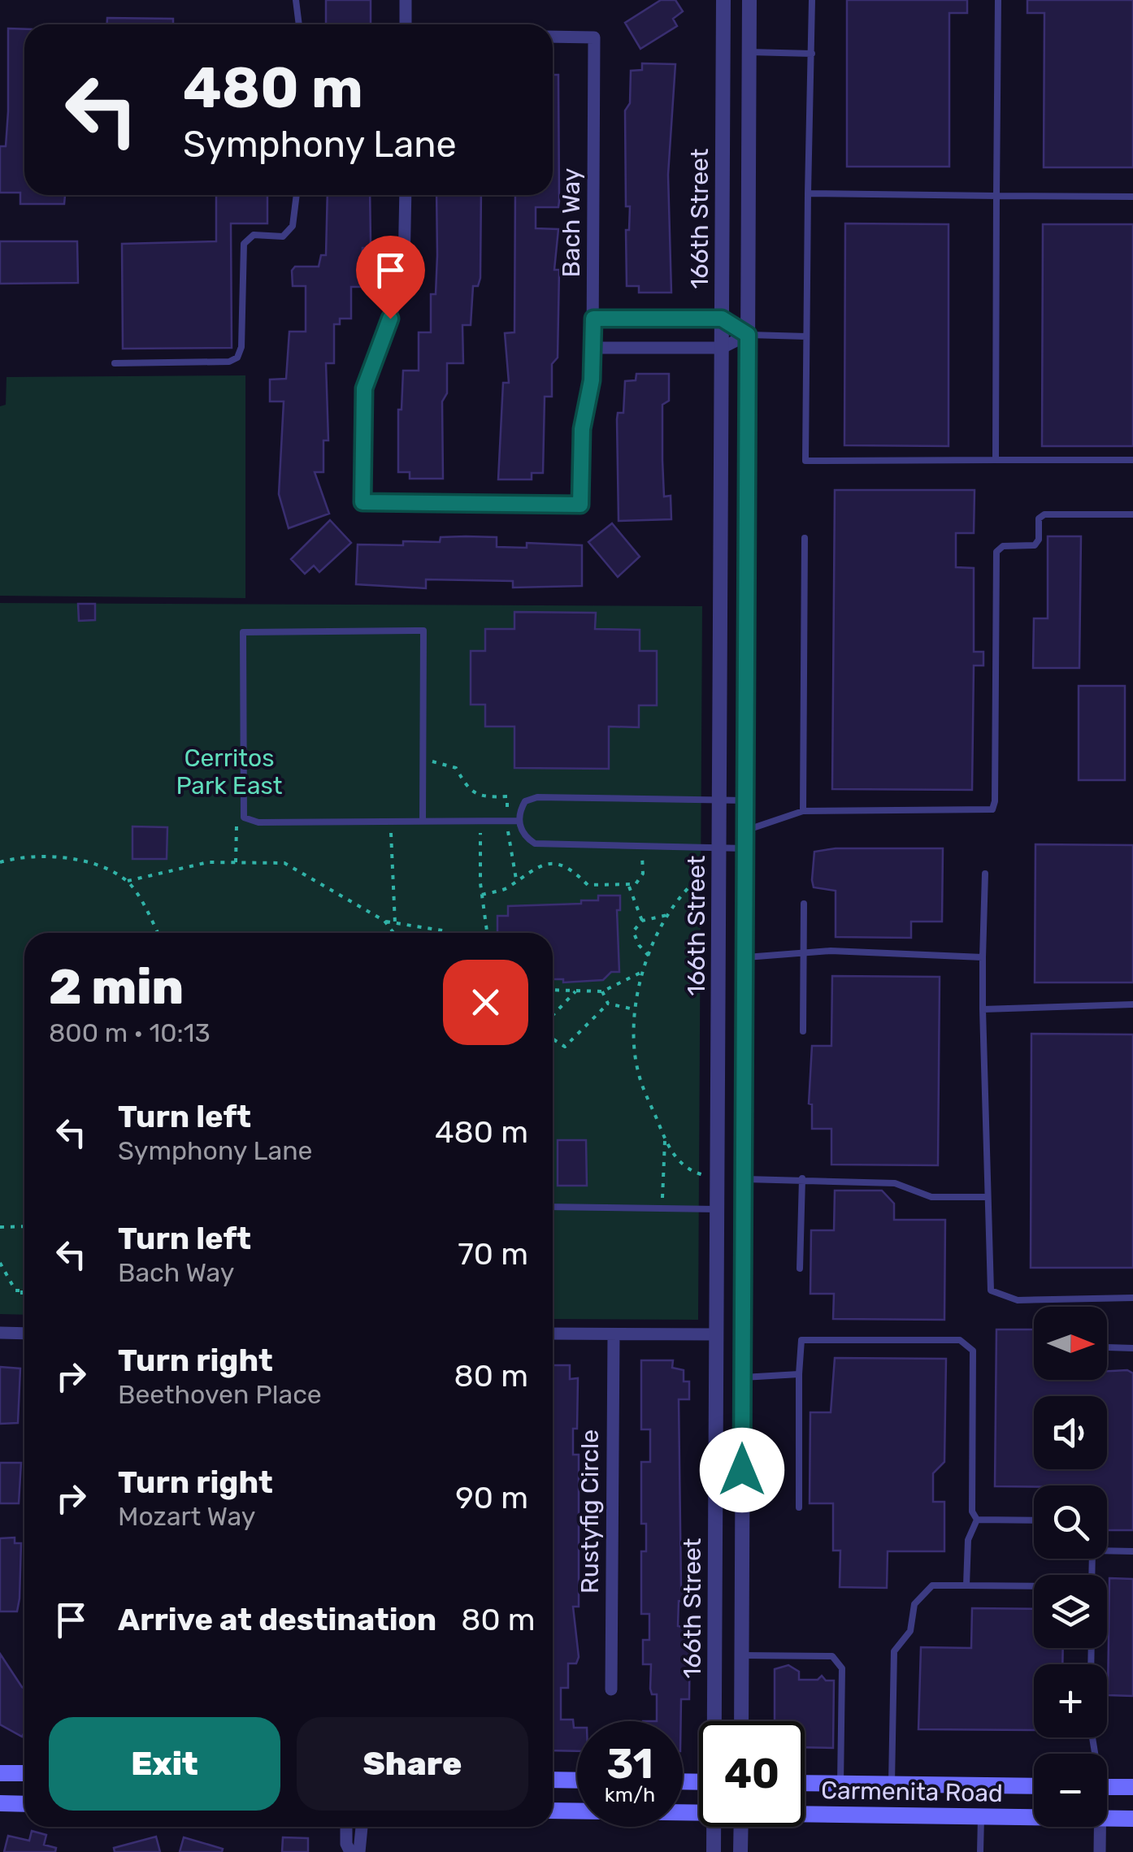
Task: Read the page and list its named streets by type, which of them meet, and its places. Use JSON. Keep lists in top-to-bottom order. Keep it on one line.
{"streets":{"main road":["Carmenita Road"],"street":["166th Street","Bach Way","Rustyfig Circle"]},"parks":["Cerritos Park East"],"north":"right","page":{"turn":["480 m","Symphony Lane"],"heading":["2 min","800 m · 10:13"],"list":[{"name":"Turn left","note":"Symphony Lane","value":"480 m"},{"name":"Turn left","note":"Bach Way","value":"70 m"},{"name":"Turn right","note":"Beethoven Place","value":"80 m"},{"name":"Turn right","note":"Mozart Way","value":"90 m"},{"name":"Arrive at destination","value":"80 m"}],"map_buttons":["+","−"],"buttons":["Exit","Share"],"speed":"31 km/h","limit":"40"}}
